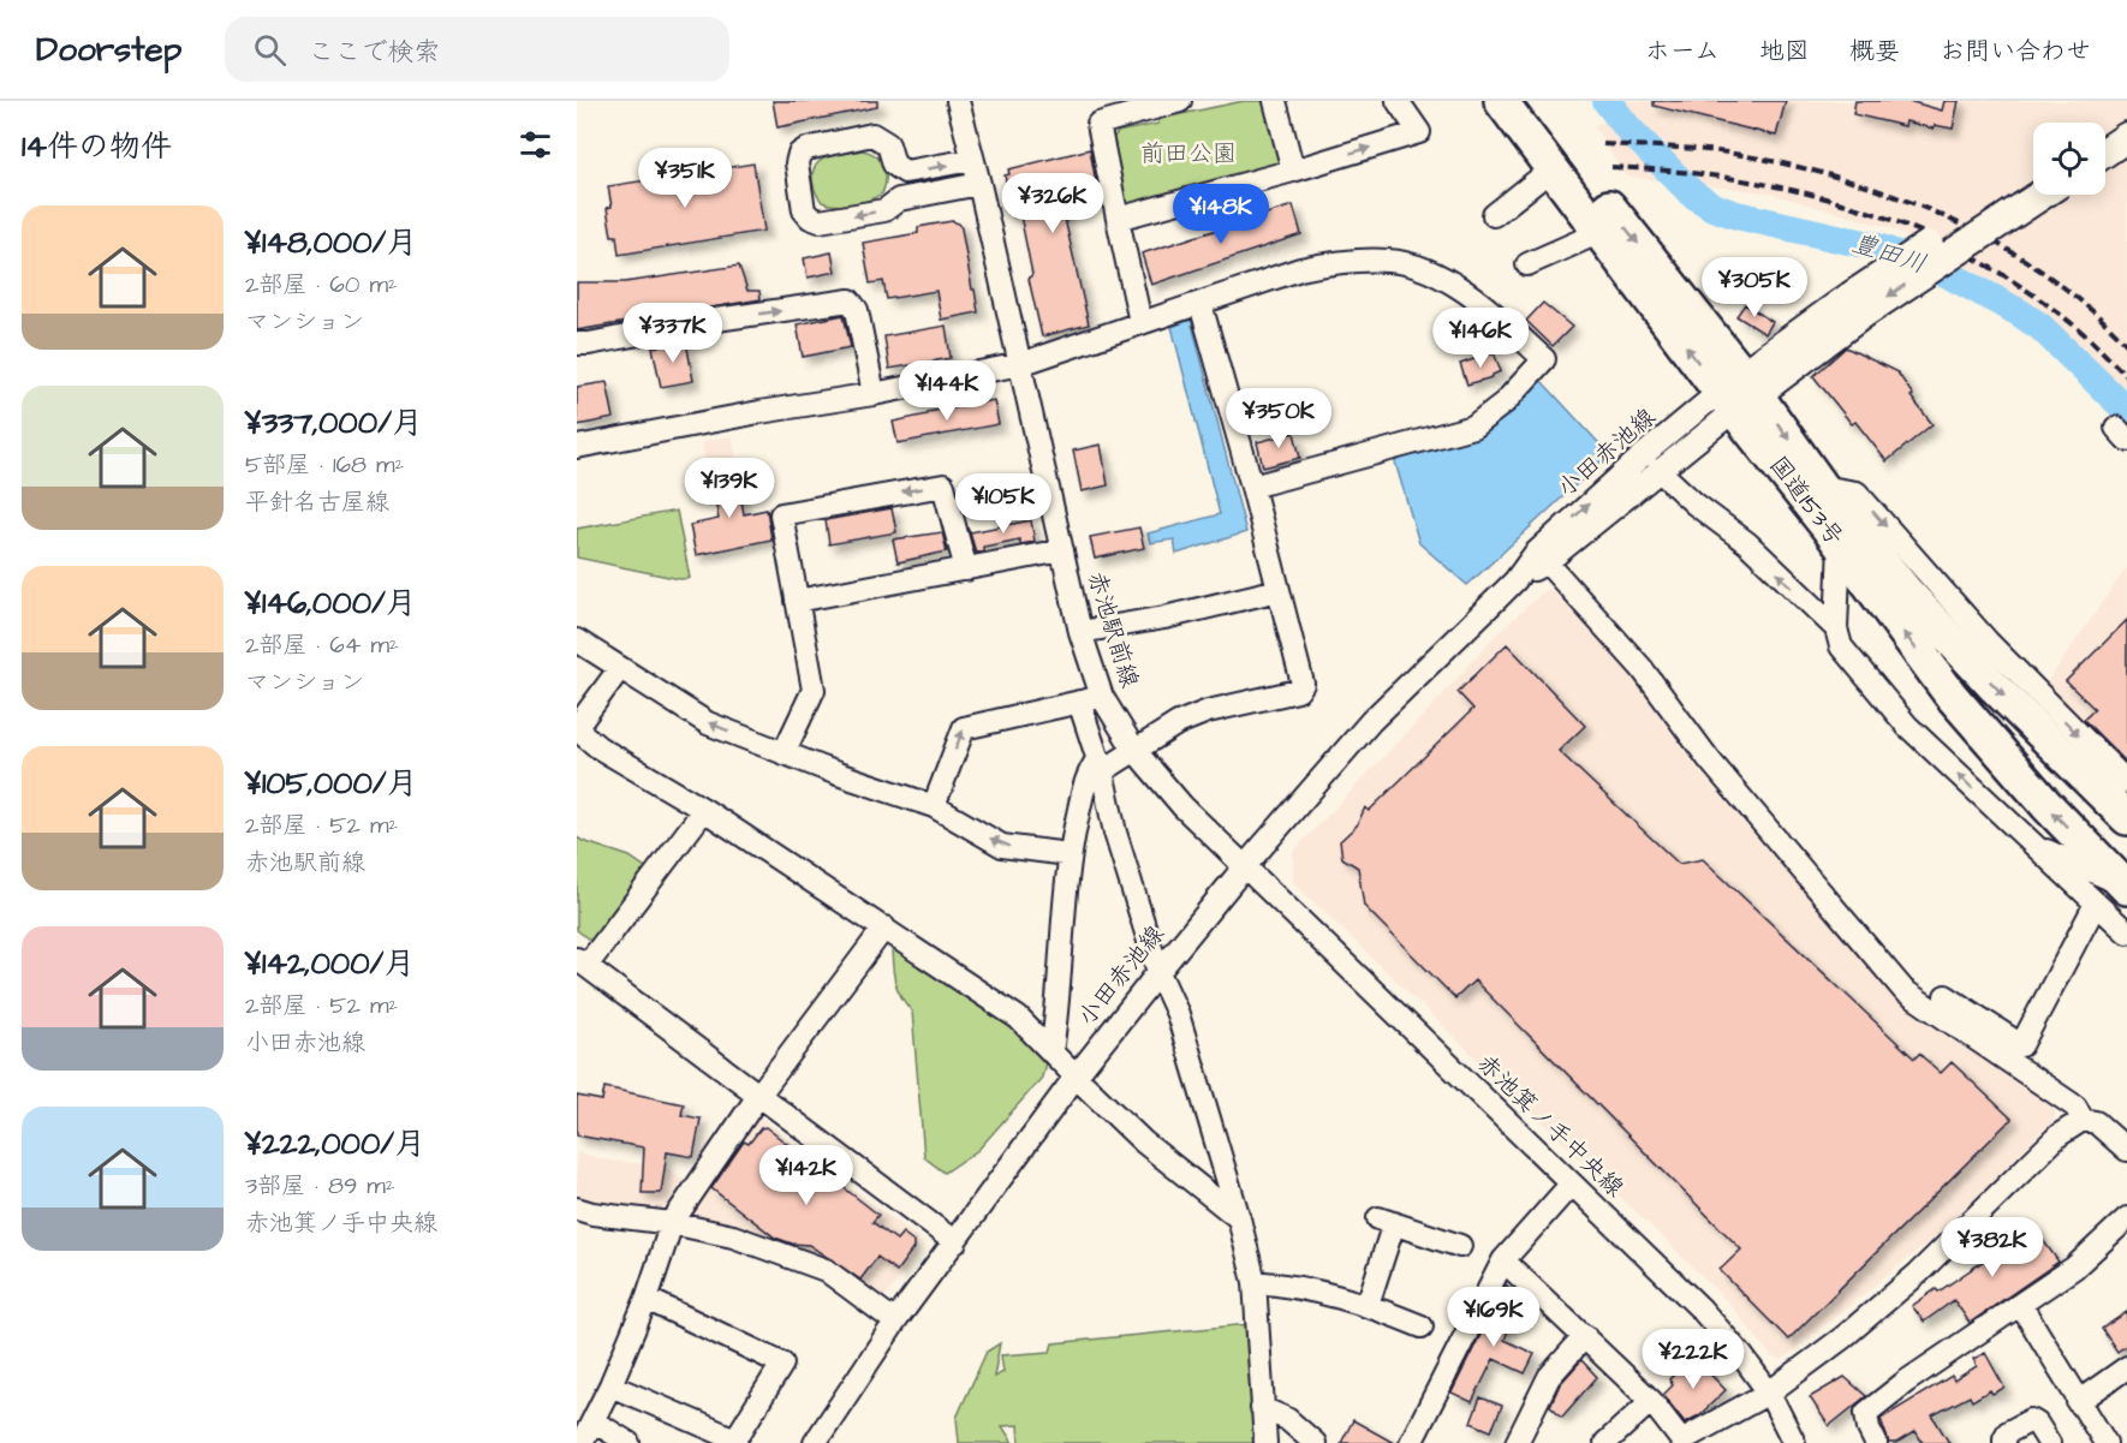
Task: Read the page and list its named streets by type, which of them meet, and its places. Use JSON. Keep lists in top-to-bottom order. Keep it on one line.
{"streets":{"highway":["国道153号"],"street":["小田赤池線","赤池駅前線","赤池箕ノ手中央線"]},"crossings":[["小田赤池線","国道153号"],["小田赤池線","赤池駅前線"],["小田赤池線","赤池箕ノ手中央線"],["赤池駅前線","赤池箕ノ手中央線"]],"water":["豊田川"],"parks":["前田公園"],"page":{"header":"Doorstep","search":"ここで検索","nav":["ホーム","地図","概要","お問い合わせ"],"heading":"14件の物件","price":["¥351K","¥326K","¥148K","¥305K","¥337K","¥146K","¥144K","¥350K","¥139K","¥105K","¥142K","¥382K","¥169K","¥222K"],"list":[{"name":"¥148,000/月","note":"2部屋 · 60 m² · マンション"},{"name":"¥337,000/月","note":"5部屋 · 168 m² · 平針名古屋線"},{"name":"¥146,000/月","note":"2部屋 · 64 m² · マンション"},{"name":"¥105,000/月","note":"2部屋 · 52 m² · 赤池駅前線"},{"name":"¥142,000/月","note":"2部屋 · 52 m² · 小田赤池線"},{"name":"¥222,000/月","note":"3部屋 · 89 m² · 赤池箕ノ手中央線"}]}}
